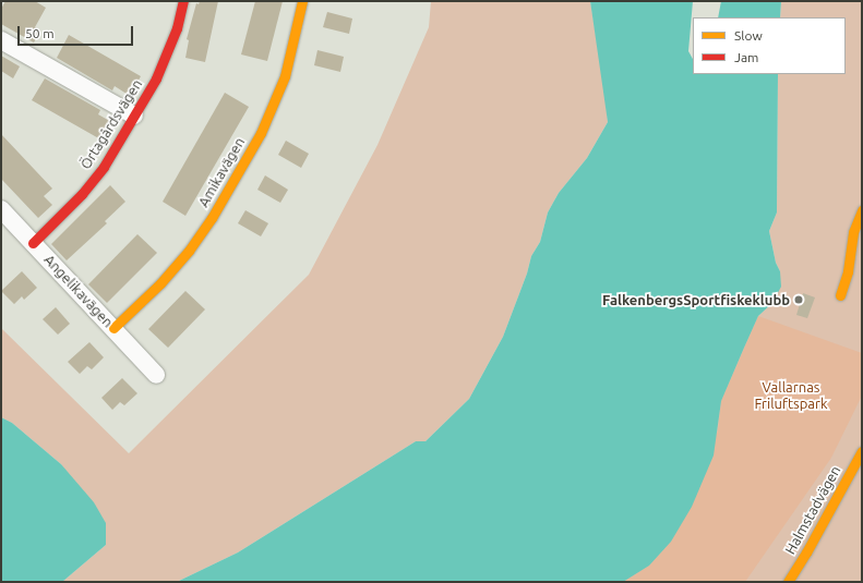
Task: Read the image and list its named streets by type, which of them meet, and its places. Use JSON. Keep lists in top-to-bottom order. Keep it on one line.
{"streets":{"street":["Örtagårdsvägen","Amikavägen","Angelikavägen","Halmstadvägen"]},"crossings":[["Örtagårdsvägen","Angelikavägen"],["Amikavägen","Angelikavägen"]],"parks":["Vallarnas Friluftspark"],"places":["FalkenbergsSportfiskeklubb"],"legend":["Slow","Jam"],"scale_bar":"50 m"}
